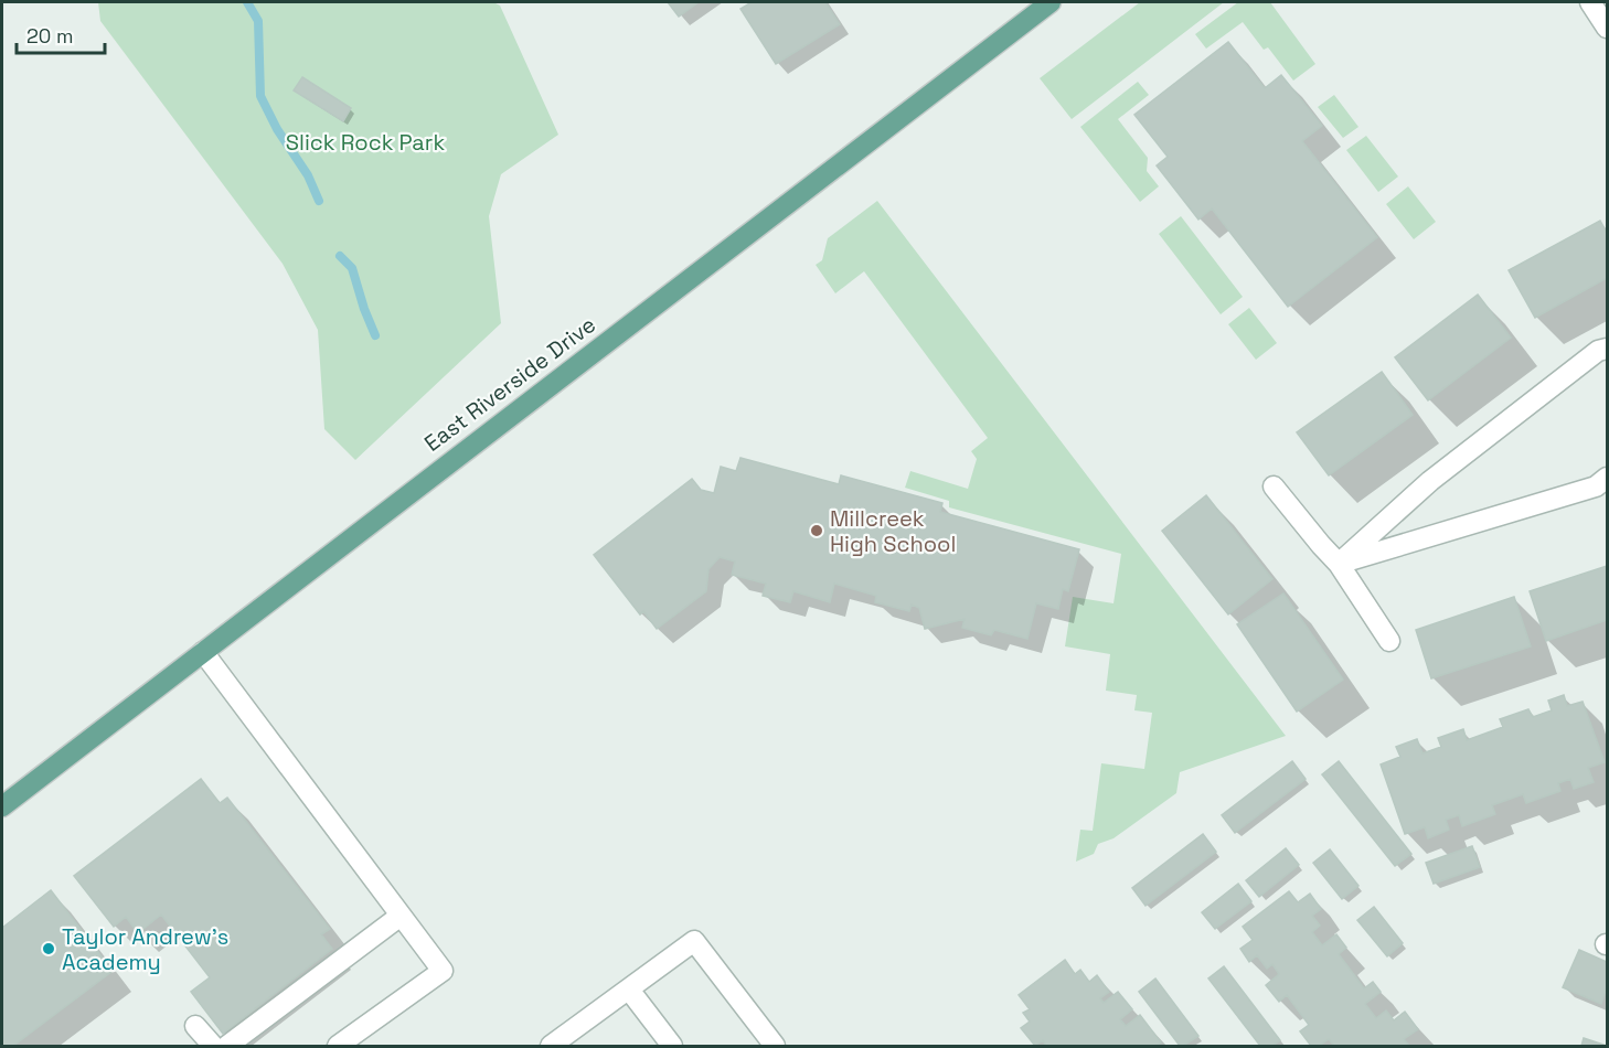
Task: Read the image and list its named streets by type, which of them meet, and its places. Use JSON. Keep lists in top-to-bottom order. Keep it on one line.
{"streets":{"main road":["East Riverside Drive"]},"parks":["Slick Rock Park"],"places":["Millcreek High School","Taylor Andrew's Academy"],"scale_bar":"20 m"}
